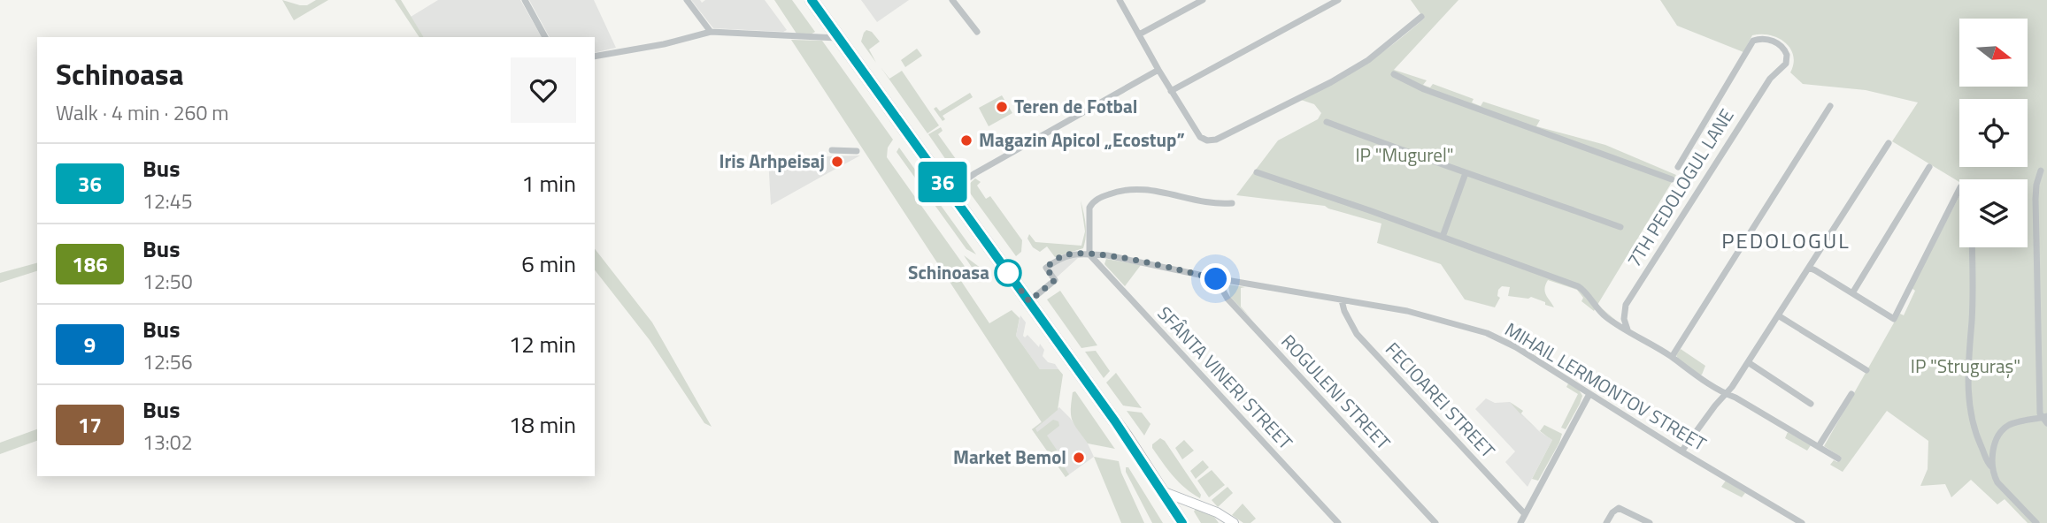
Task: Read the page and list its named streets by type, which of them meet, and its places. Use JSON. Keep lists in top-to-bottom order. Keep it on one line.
{"streets":{"street":["7TH PEDOLOGUL LANE","SFÂNTA VINERI STREET","MIHAIL LERMONTOV STREET","ROGULENI STREET","FECIOAREI STREET"]},"crossings":[["SFÂNTA VINERI STREET","MIHAIL LERMONTOV STREET"],["MIHAIL LERMONTOV STREET","ROGULENI STREET"],["MIHAIL LERMONTOV STREET","FECIOAREI STREET"]],"districts":["PEDOLOGUL"],"parks":["IP \"Mugurel\"","IP \"Struguraș\""],"places":["Teren de Fotbal","Magazin Apicol „Ecostup”","Iris Arhpeisaj","Schinoasa","Market Bemol"],"lines":["bus line 36"],"north":"right","page":{"on_map":"36","heading":["Schinoasa","Walk · 4 min · 260 m"],"list":[{"mark":"36","name":"Bus","note":"12:45","value":"1 min"},{"mark":"186","name":"Bus","note":"12:50","value":"6 min"},{"mark":"9","name":"Bus","note":"12:56","value":"12 min"},{"mark":"17","name":"Bus","note":"13:02","value":"18 min"}]}}
